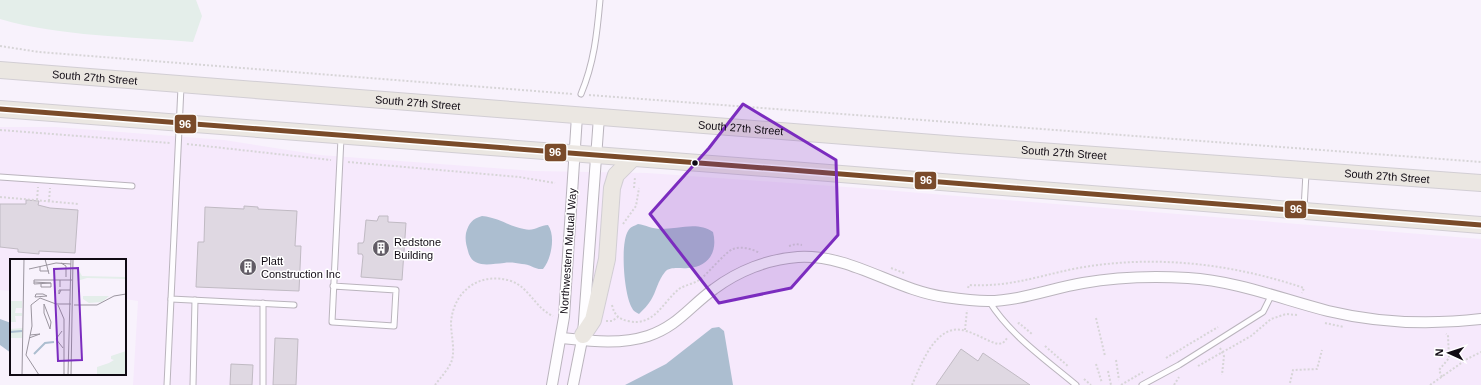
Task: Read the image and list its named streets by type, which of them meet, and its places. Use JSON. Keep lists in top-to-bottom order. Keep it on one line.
{"streets":{"main road":["South 27th Street"],"street":["Northwestern Mutual Way"]},"crossings":[["South 27th Street","Northwestern Mutual Way"]],"places":{"building":["Redstone Building","Platt Construction Inc"]},"lines":["transit line 96"],"north":"left"}
